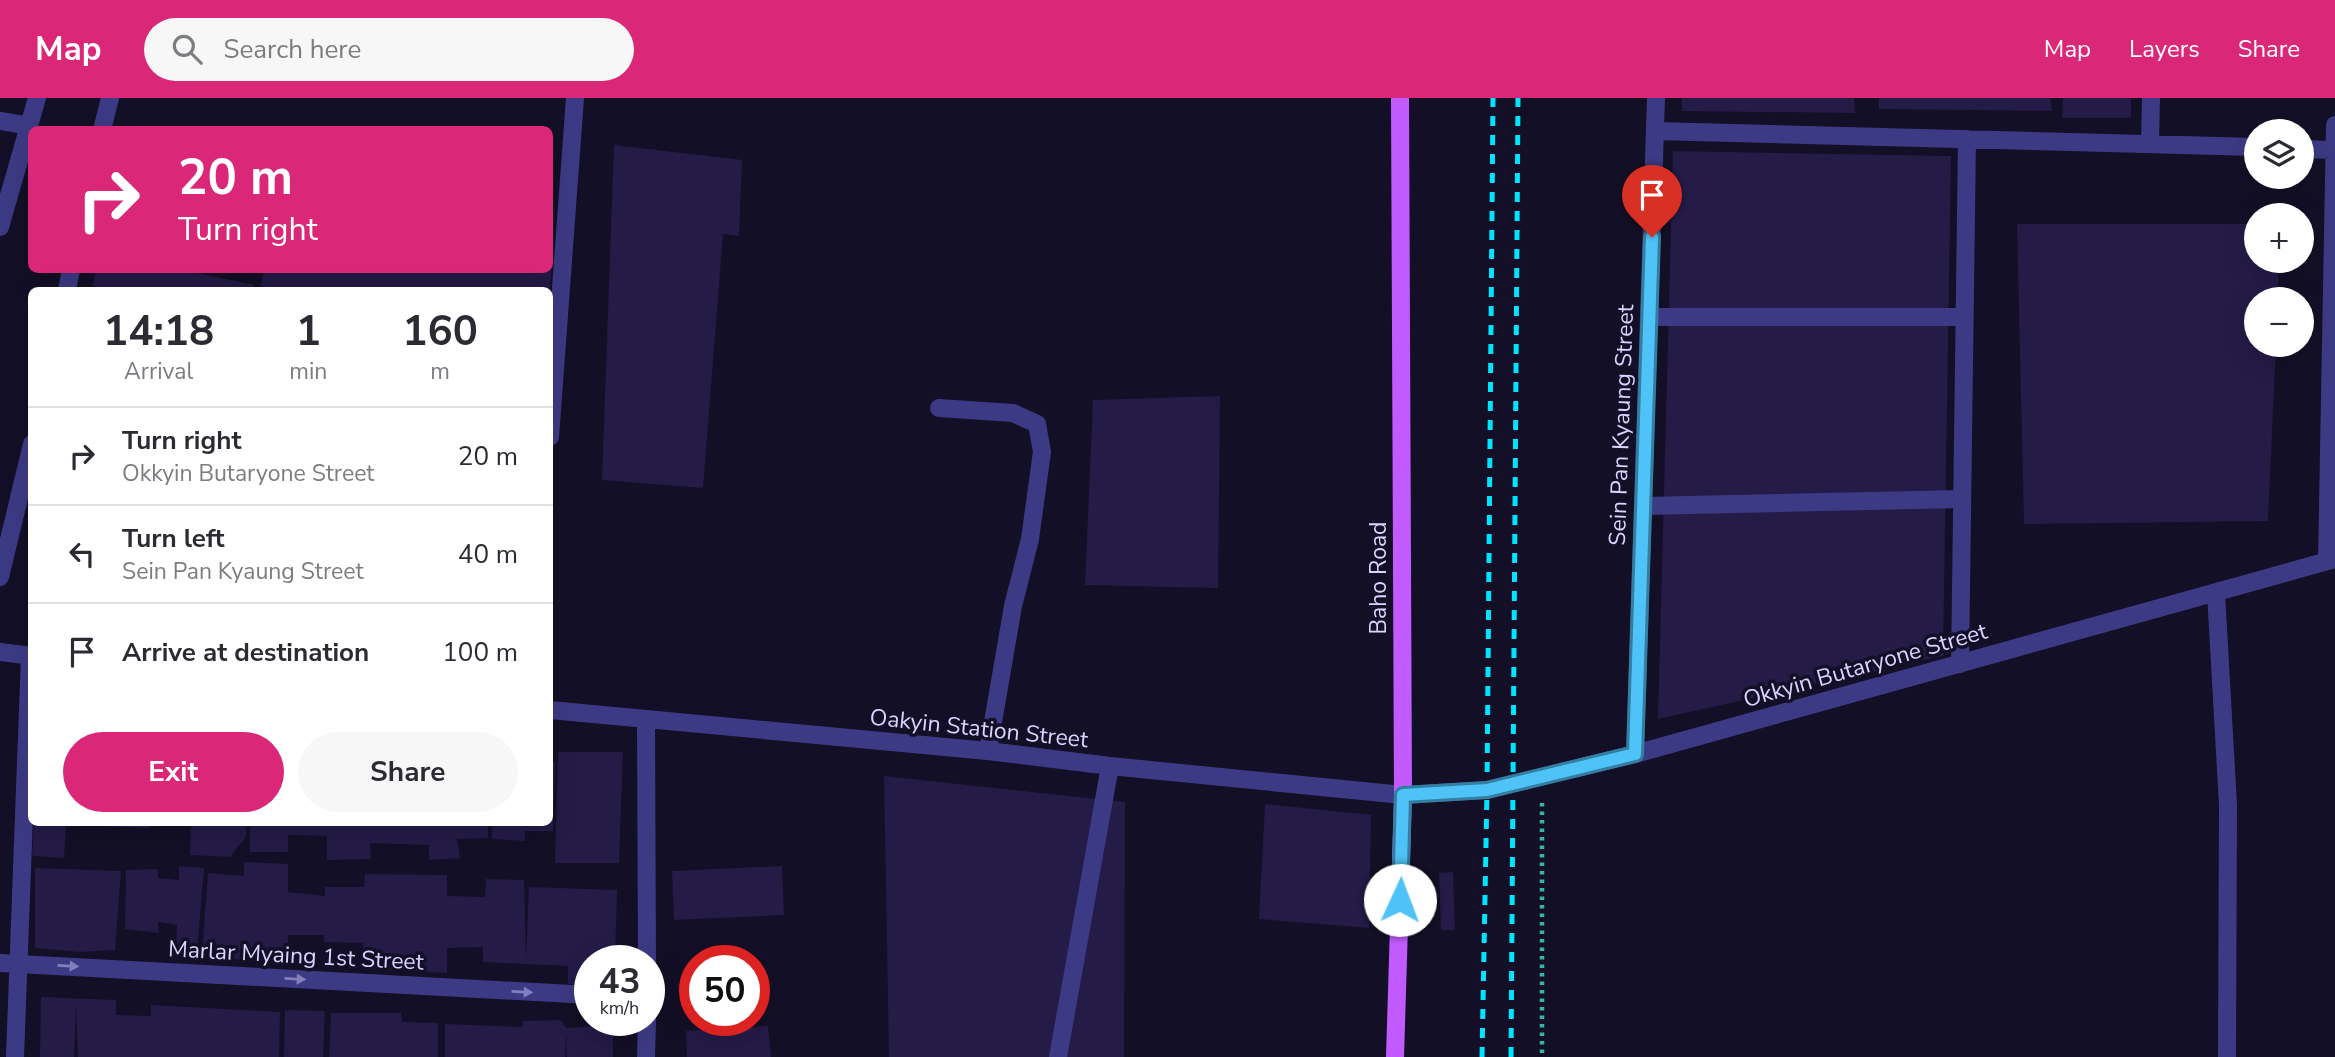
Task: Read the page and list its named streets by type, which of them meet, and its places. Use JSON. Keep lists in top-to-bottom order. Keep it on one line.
{"streets":{"main road":["Baho Road"],"street":["Sein Pan Kyaung Street","Okkyin Butaryone Street","Oakyin Station Street","Marlar Myaing 1st Street"]},"crossings":[["Sein Pan Kyaung Street","Okkyin Butaryone Street"],["Baho Road","Okkyin Butaryone Street"],["Baho Road","Oakyin Station Street"],["Okkyin Butaryone Street","Oakyin Station Street"]],"one_way":["Marlar Myaing 1st Street"],"page":{"header":"Map","search":"Search here","nav":["Map","Layers","Share"],"map_buttons":["+","−"],"turn":["20 m","Turn right"],"eta":["14:18","Arrival","1","min","160","m"],"list":[{"name":"Turn right","note":"Okkyin Butaryone Street","value":"20 m"},{"name":"Turn left","note":"Sein Pan Kyaung Street","value":"40 m"},{"name":"Arrive at destination","value":"100 m"}],"buttons":["Exit","Share"],"speed":"43 km/h","limit":"50"}}
